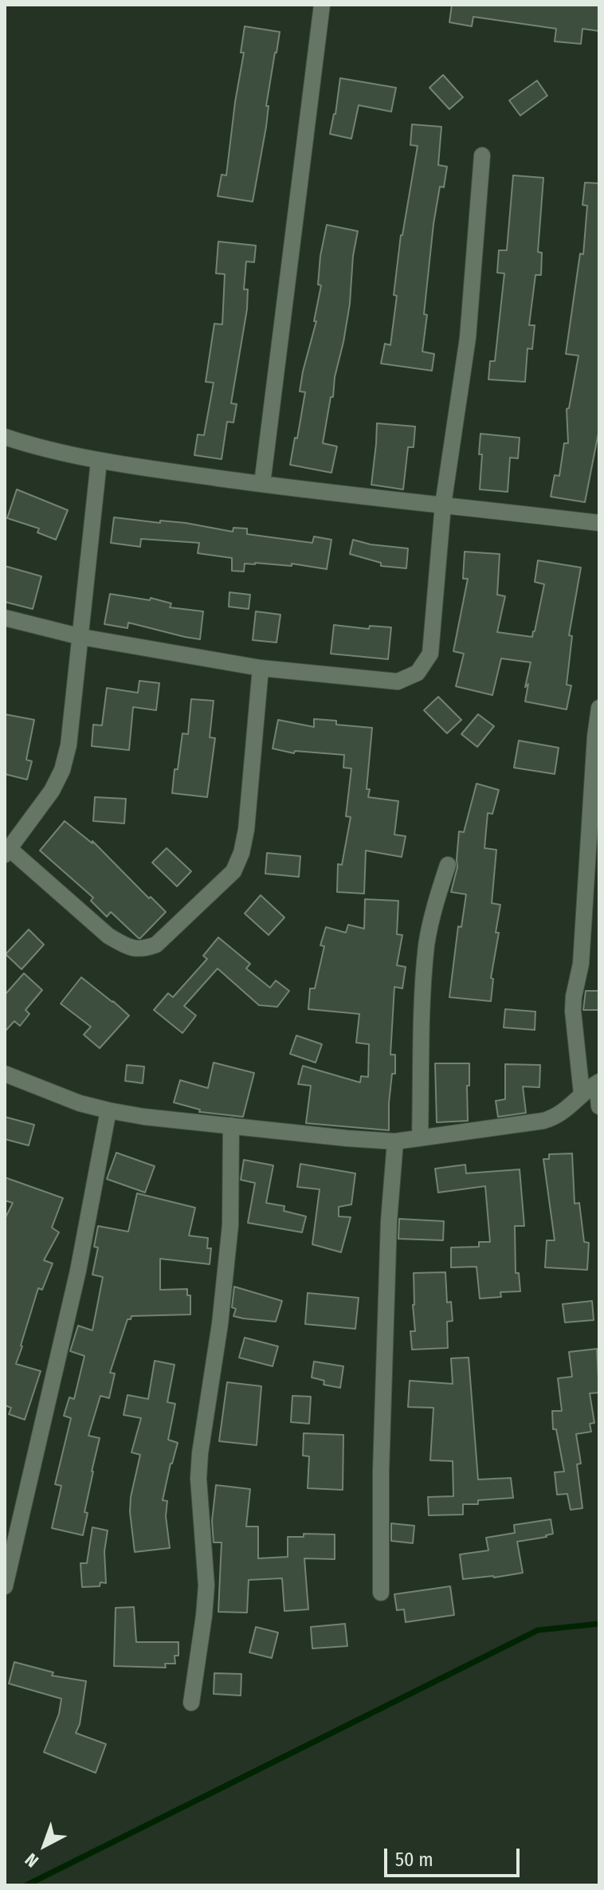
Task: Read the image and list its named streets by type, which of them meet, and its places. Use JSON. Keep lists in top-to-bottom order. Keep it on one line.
{"scale_bar":"50 m","north":"bottom left"}
